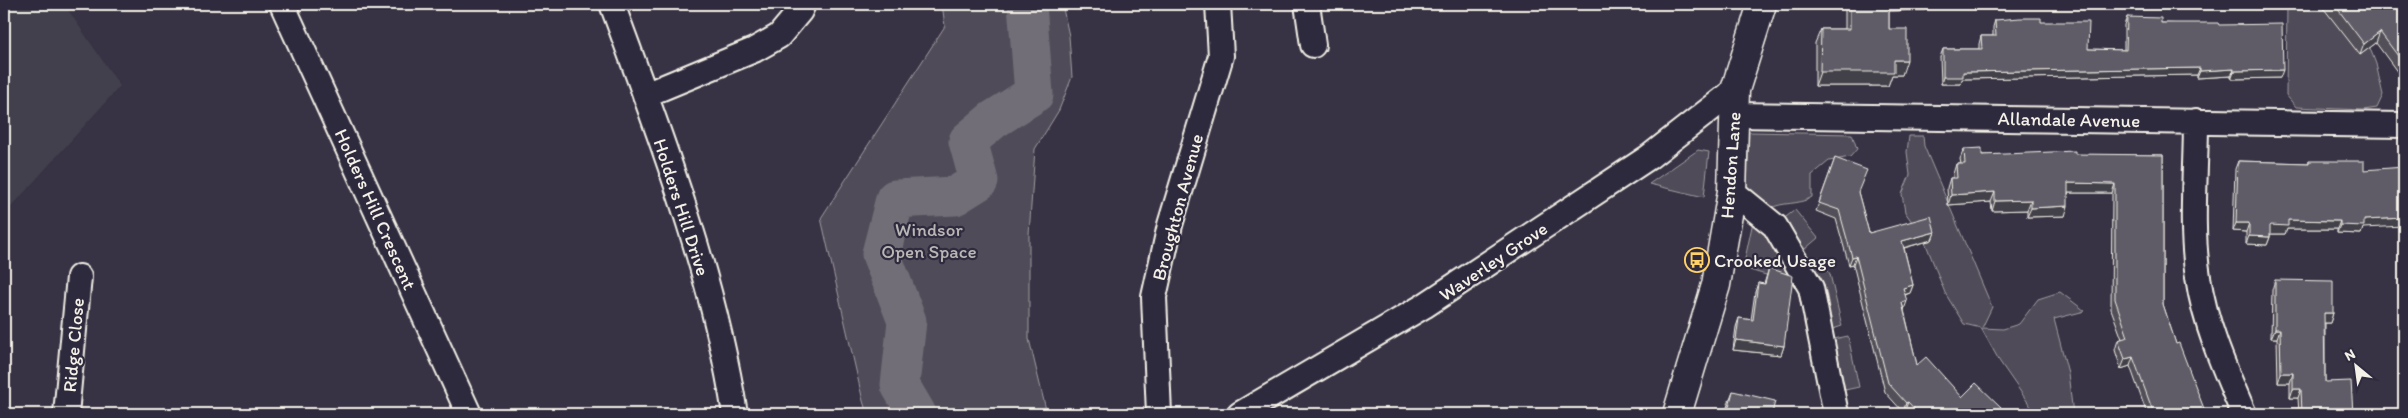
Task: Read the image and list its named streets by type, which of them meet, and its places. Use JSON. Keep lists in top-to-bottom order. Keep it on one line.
{"streets":{"main road":["Hendon Lane"],"street":["Allandale Avenue","Holders Hill Drive","Broughton Avenue","Holders Hill Crescent","Waverley Grove","Ridge Close"]},"crossings":[["Allandale Avenue","Hendon Lane"],["Allandale Avenue","Waverley Grove"],["Hendon Lane","Waverley Grove"]],"parks":["Windsor Open Space"],"places":{"bus stop":["Crooked Usage"]},"north":"top left"}
